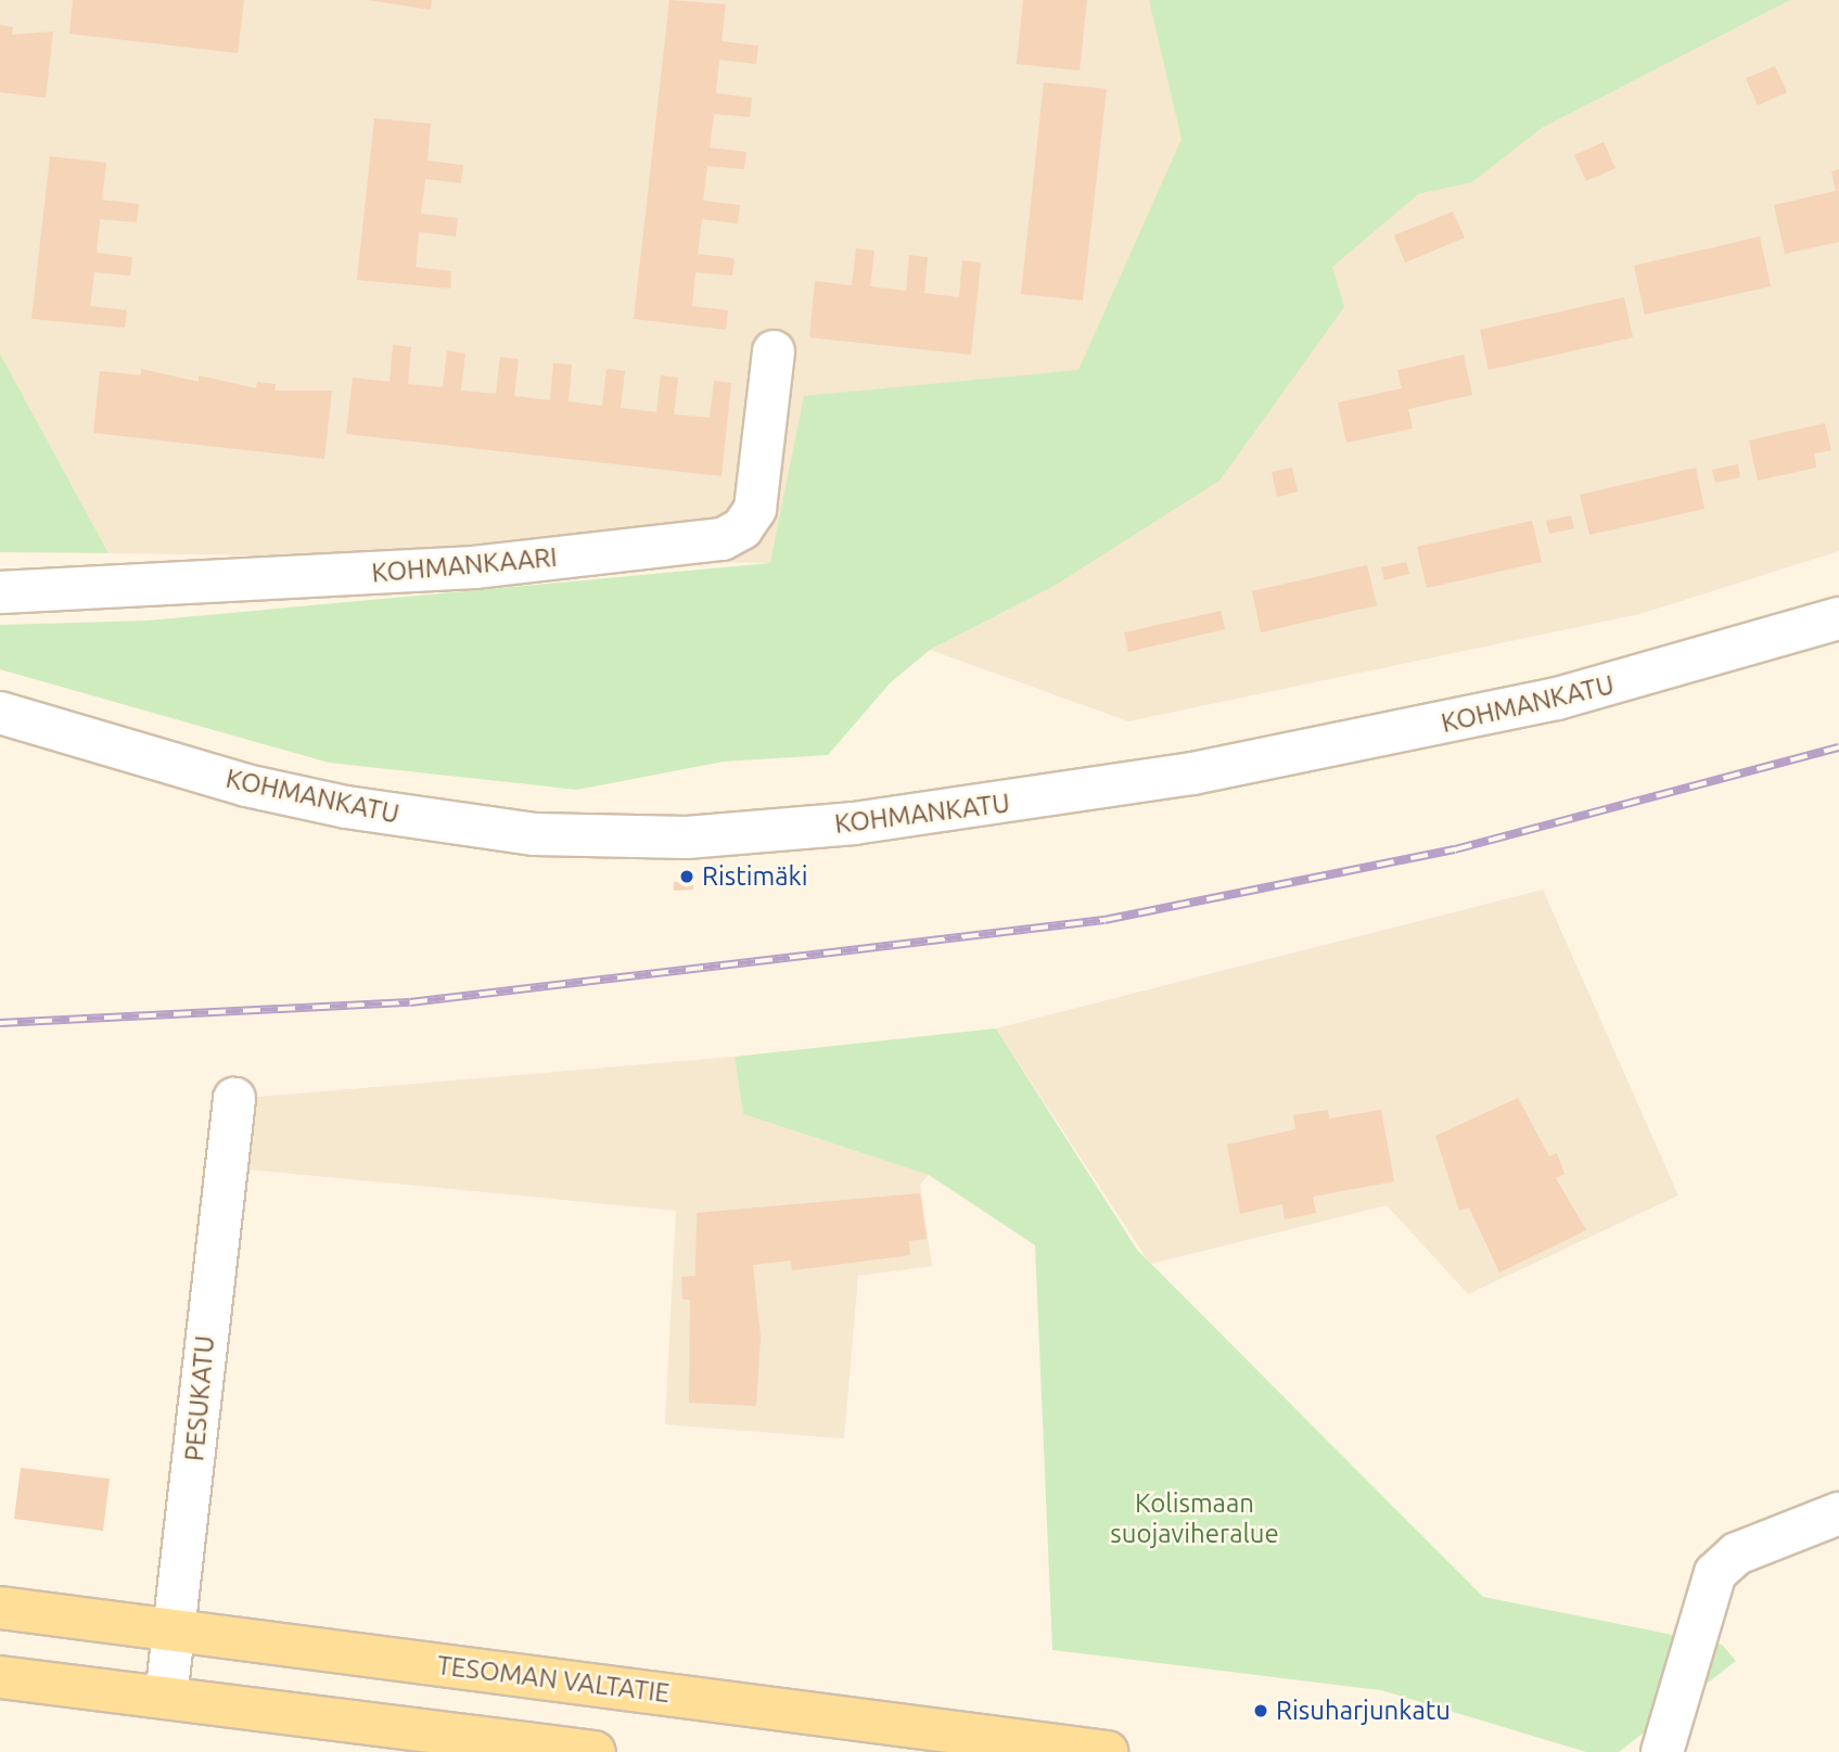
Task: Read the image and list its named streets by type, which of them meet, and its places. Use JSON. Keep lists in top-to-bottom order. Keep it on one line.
{"streets":{"main road":["TESOMAN VALTATIE"],"street":["KOHMANKAARI","KOHMANKATU","PESUKATU"]},"crossings":[["PESUKATU","TESOMAN VALTATIE"]],"parks":["Kolismaan suojaviheralue"],"places":["Ristimäki","Risuharjunkatu"]}
